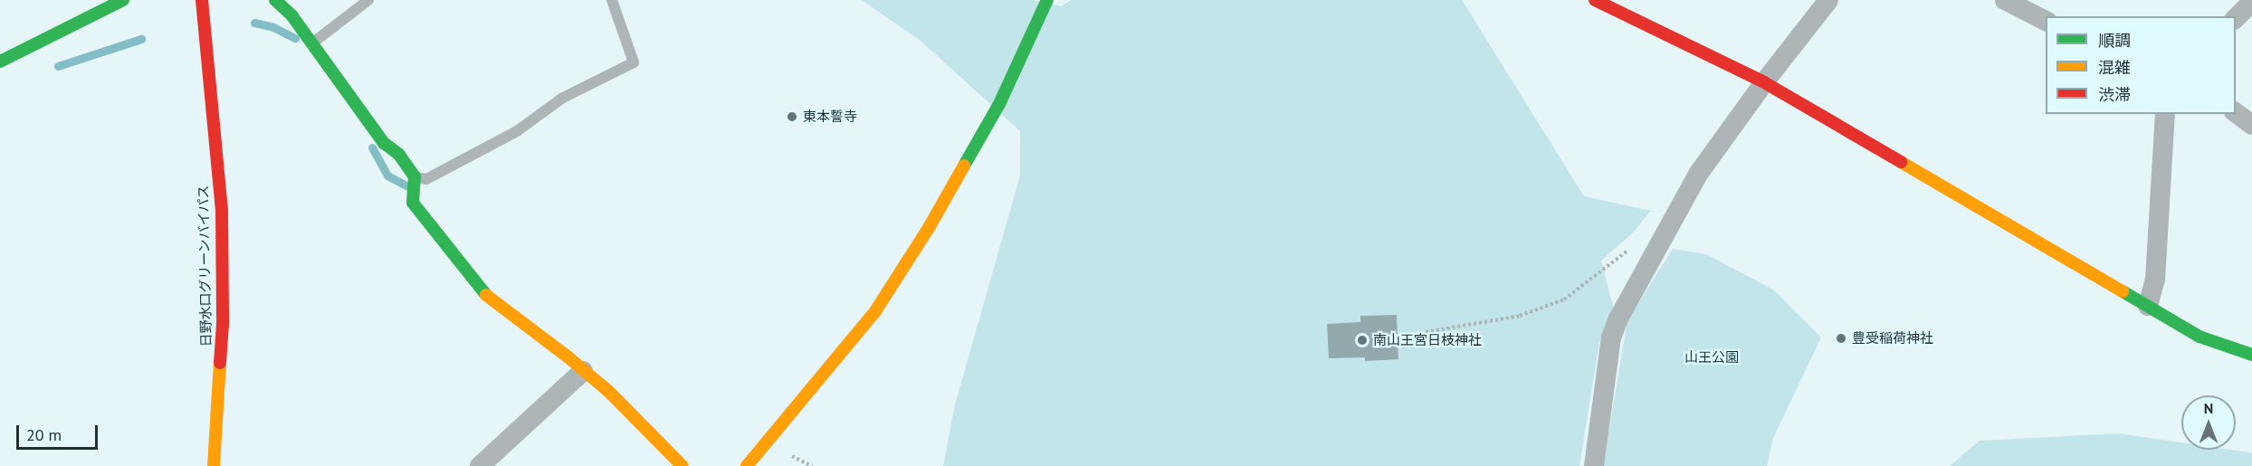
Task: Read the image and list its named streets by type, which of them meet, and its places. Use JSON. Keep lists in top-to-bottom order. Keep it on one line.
{"streets":{"main road":["日野水口グリーンバイパス"]},"parks":["山王公園"],"places":["東本誓寺","豊受稲荷神社","南山王宮日枝神社"],"legend":["順調","混雑","渋滞"],"scale_bar":"20 m","north":"top"}
